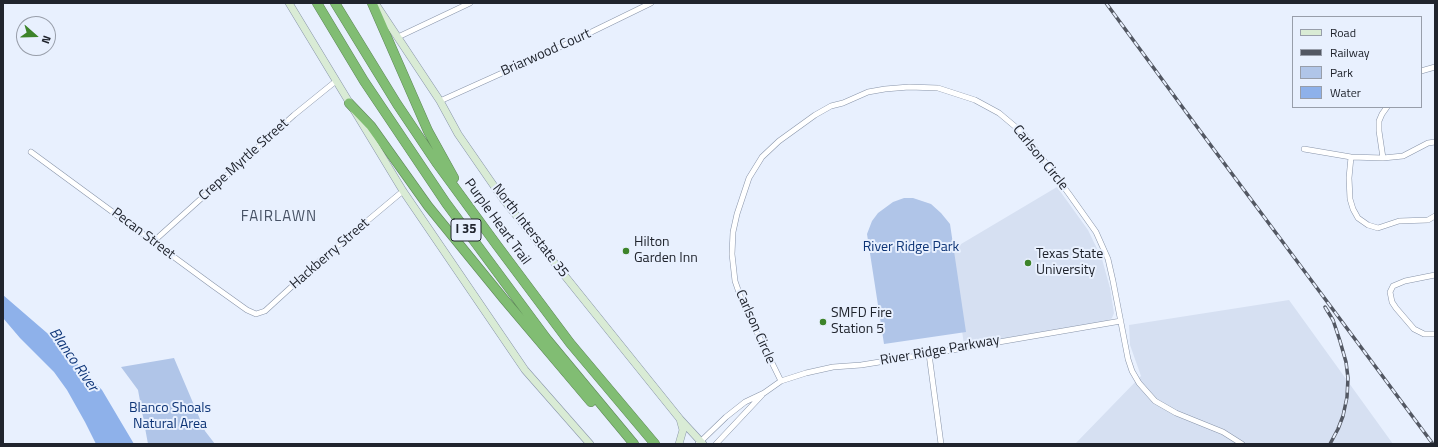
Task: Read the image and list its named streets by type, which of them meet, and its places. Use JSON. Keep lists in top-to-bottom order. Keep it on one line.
{"streets":{"highway":["Purple Heart Trail","I 35"],"main road":["North Interstate 35"],"street":["Briarwood Court","Carlson Circle","Crepe Myrtle Street","Pecan Street","Hackberry Street","River Ridge Parkway"]},"crossings":[["Briarwood Court","North Interstate 35"],["Carlson Circle","River Ridge Parkway"],["Crepe Myrtle Street","Pecan Street"],["North Interstate 35","River Ridge Parkway"],["Pecan Street","Hackberry Street"]],"districts":["FAIRLAWN"],"water":["Blanco River"],"parks":["River Ridge Park","Blanco Shoals Natural Area"],"places":["Hilton Garden Inn","Texas State University","SMFD Fire Station 5"],"legend":["Road","Railway","Park","Water"],"north":"right"}
